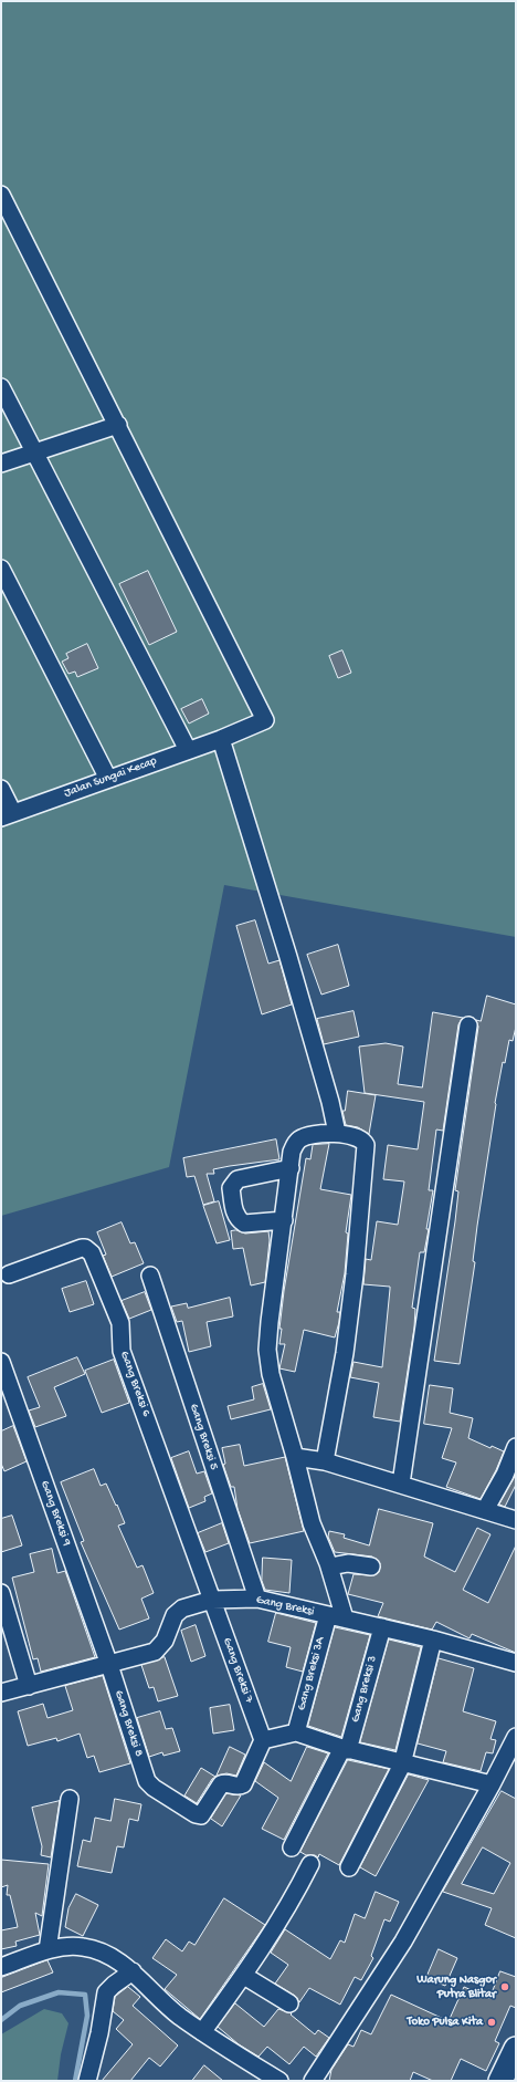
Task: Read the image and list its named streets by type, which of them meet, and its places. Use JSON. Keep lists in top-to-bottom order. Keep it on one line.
{"streets":{"street":["Jalan Sungai Kecap","Gang Breksi 6","Gang Breksi 5","Gang Breksi 9","Gang Breksi","Gang Breksi 7","Gang Breksi 3A","Gang Breksi 3","Gang Breksi 8"]},"crossings":[["Gang Breksi 6","Gang Breksi"],["Gang Breksi 6","Gang Breksi 7"],["Gang Breksi 5","Gang Breksi"],["Gang Breksi 9","Gang Breksi"],["Gang Breksi 9","Gang Breksi 8"],["Gang Breksi","Gang Breksi 7"],["Gang Breksi","Gang Breksi 3A"],["Gang Breksi","Gang Breksi 3"],["Gang Breksi","Gang Breksi 8"],["Gang Breksi 7","Gang Breksi 8"]],"places":["Warung Nasgor Putra Blitar","Toko Pulsa Kita"]}
